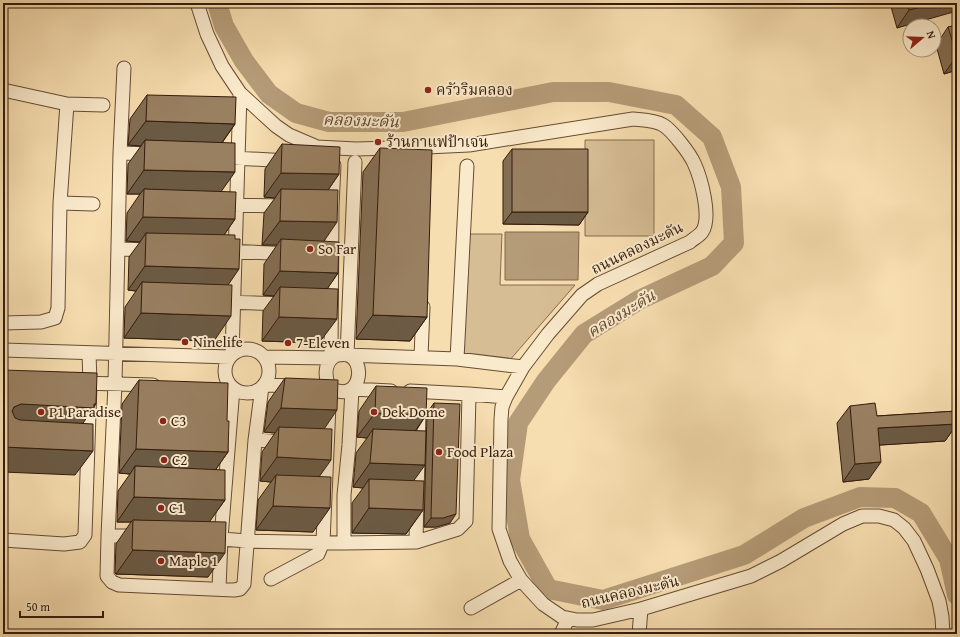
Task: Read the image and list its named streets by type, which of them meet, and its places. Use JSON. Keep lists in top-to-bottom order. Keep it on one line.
{"streets":{"street":["ถนนคลองมะดัน"]},"water":["คลองมะดัน"],"places":["ครัวริมคลอง","ร้านกาแฟป้าเจน","So Far","Ninelife","7-Eleven","P1 Paradise","Dek Dome","C3","Food Plaza","C2","C1","Maple 1"],"scale_bar":"50 m","north":"right"}
